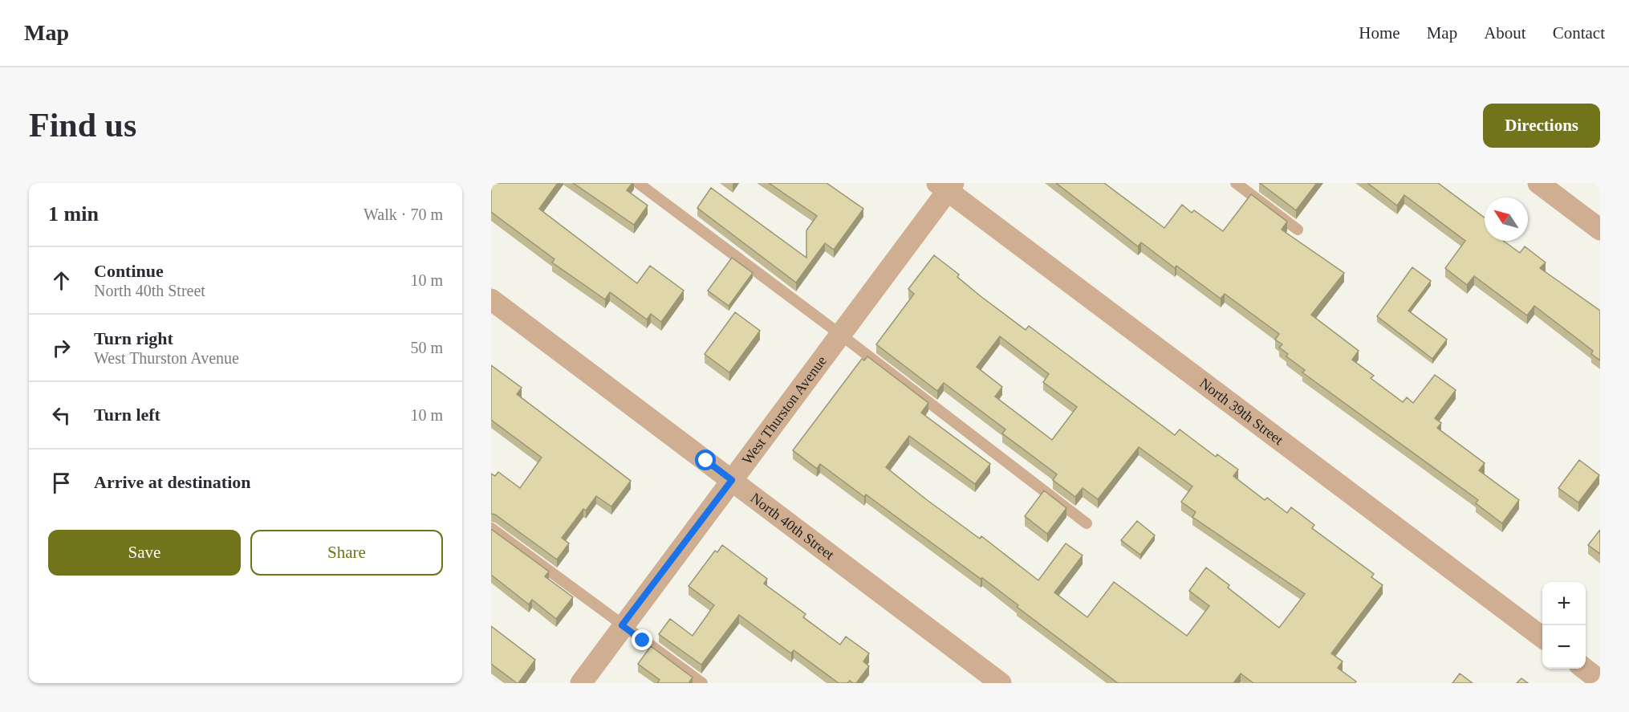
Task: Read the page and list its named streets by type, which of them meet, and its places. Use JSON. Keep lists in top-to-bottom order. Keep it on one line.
{"streets":{"street":["West Thurston Avenue","North 39th Street","North 40th Street"]},"crossings":[["West Thurston Avenue","North 39th Street"],["West Thurston Avenue","North 40th Street"]],"north":"top left","page":{"header":"Map","nav":["Home","Map","About","Contact"],"buttons":["Directions",["Save","Share"]],"title":"Find us","heading":["1 min","Walk · 70 m"],"list":[["Continue","North 40th Street","10 m"],["Turn right","West Thurston Avenue","50 m"],["Turn left","10 m"],"Arrive at destination"],"map_buttons":["+","−"]}}
